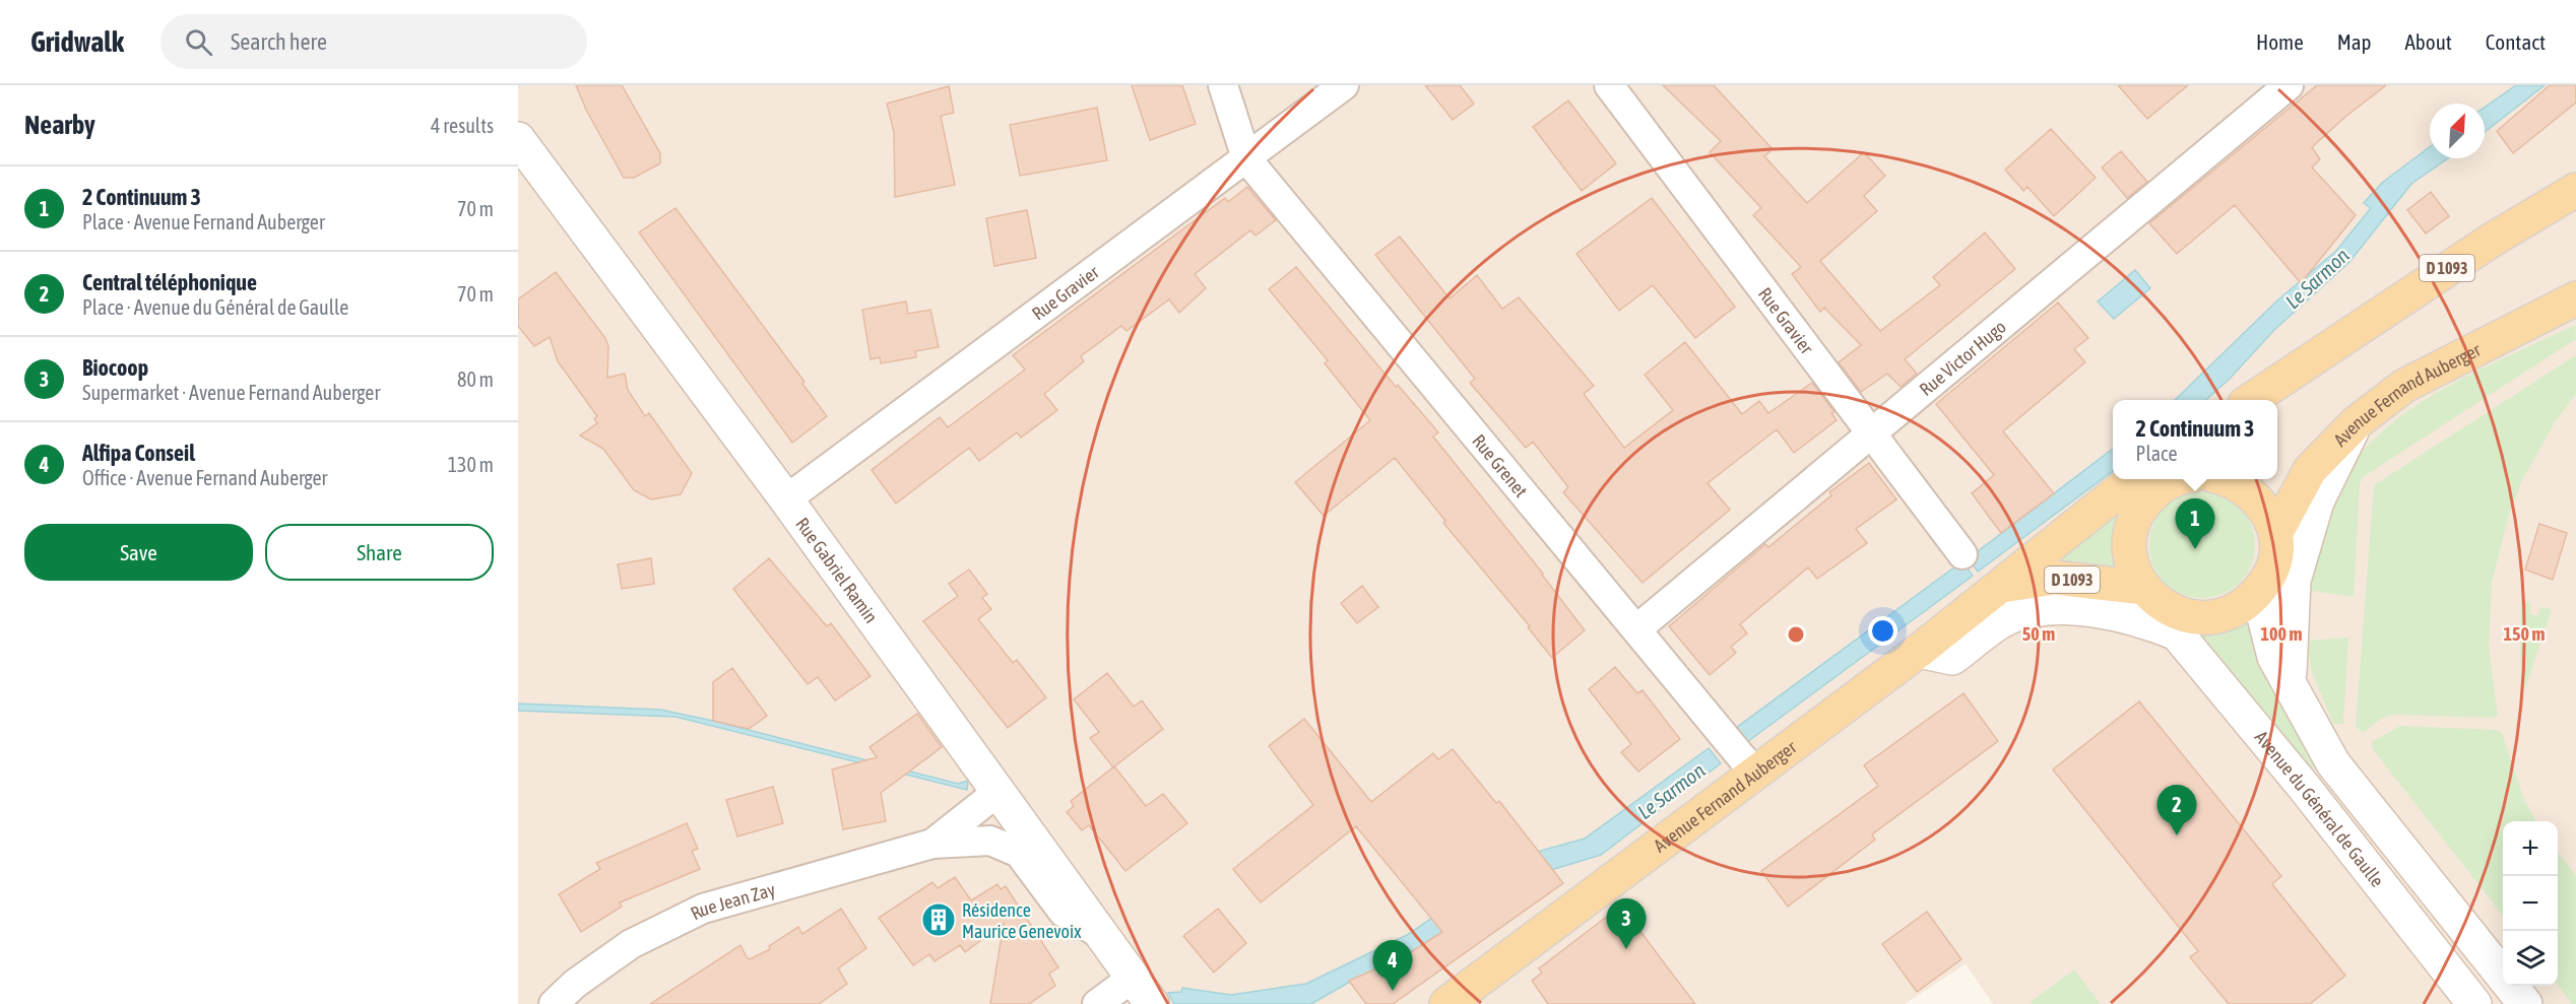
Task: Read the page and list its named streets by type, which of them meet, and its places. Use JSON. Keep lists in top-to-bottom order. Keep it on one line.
{"streets":{"main road":["D 1093","Avenue Fernand Auberger","Rue Gabriel Ramin","Avenue du Général de Gaulle"],"street":["Rue Gravier","Rue Victor Hugo","Rue Grenet","Rue Jean Zay"]},"crossings":[["Rue Gravier","Rue Victor Hugo"],["Rue Gravier","Rue Grenet"],["Rue Gravier","Rue Gabriel Ramin"],["Rue Victor Hugo","Rue Grenet"],["Avenue Fernand Auberger","Rue Grenet"],["Rue Gabriel Ramin","Rue Jean Zay"]],"water":["Le Sarmon"],"places":{"building":["Résidence Maurice Genevoix"]},"north":"top right","page":{"header":"Gridwalk","search":"Search here","nav":["Home","Map","About","Contact"],"heading":["Nearby","4 results"],"list":[{"mark":"1","name":"2 Continuum 3","note":"Place · Avenue Fernand Auberger","value":"70 m"},{"mark":"2","name":"Central téléphonique","note":"Place · Avenue du Général de Gaulle","value":"70 m"},{"mark":"3","name":"Biocoop","note":"Supermarket · Avenue Fernand Auberger","value":"80 m"},{"mark":"4","name":"Alfipa Conseil","note":"Office · Avenue Fernand Auberger","value":"130 m"}],"popup":["2 Continuum 3","Place"],"pins":["1","2","3","4"],"buttons":["Save","Share"],"map_buttons":["+","−"]},"rings":["50 m","100 m","150 m"]}
